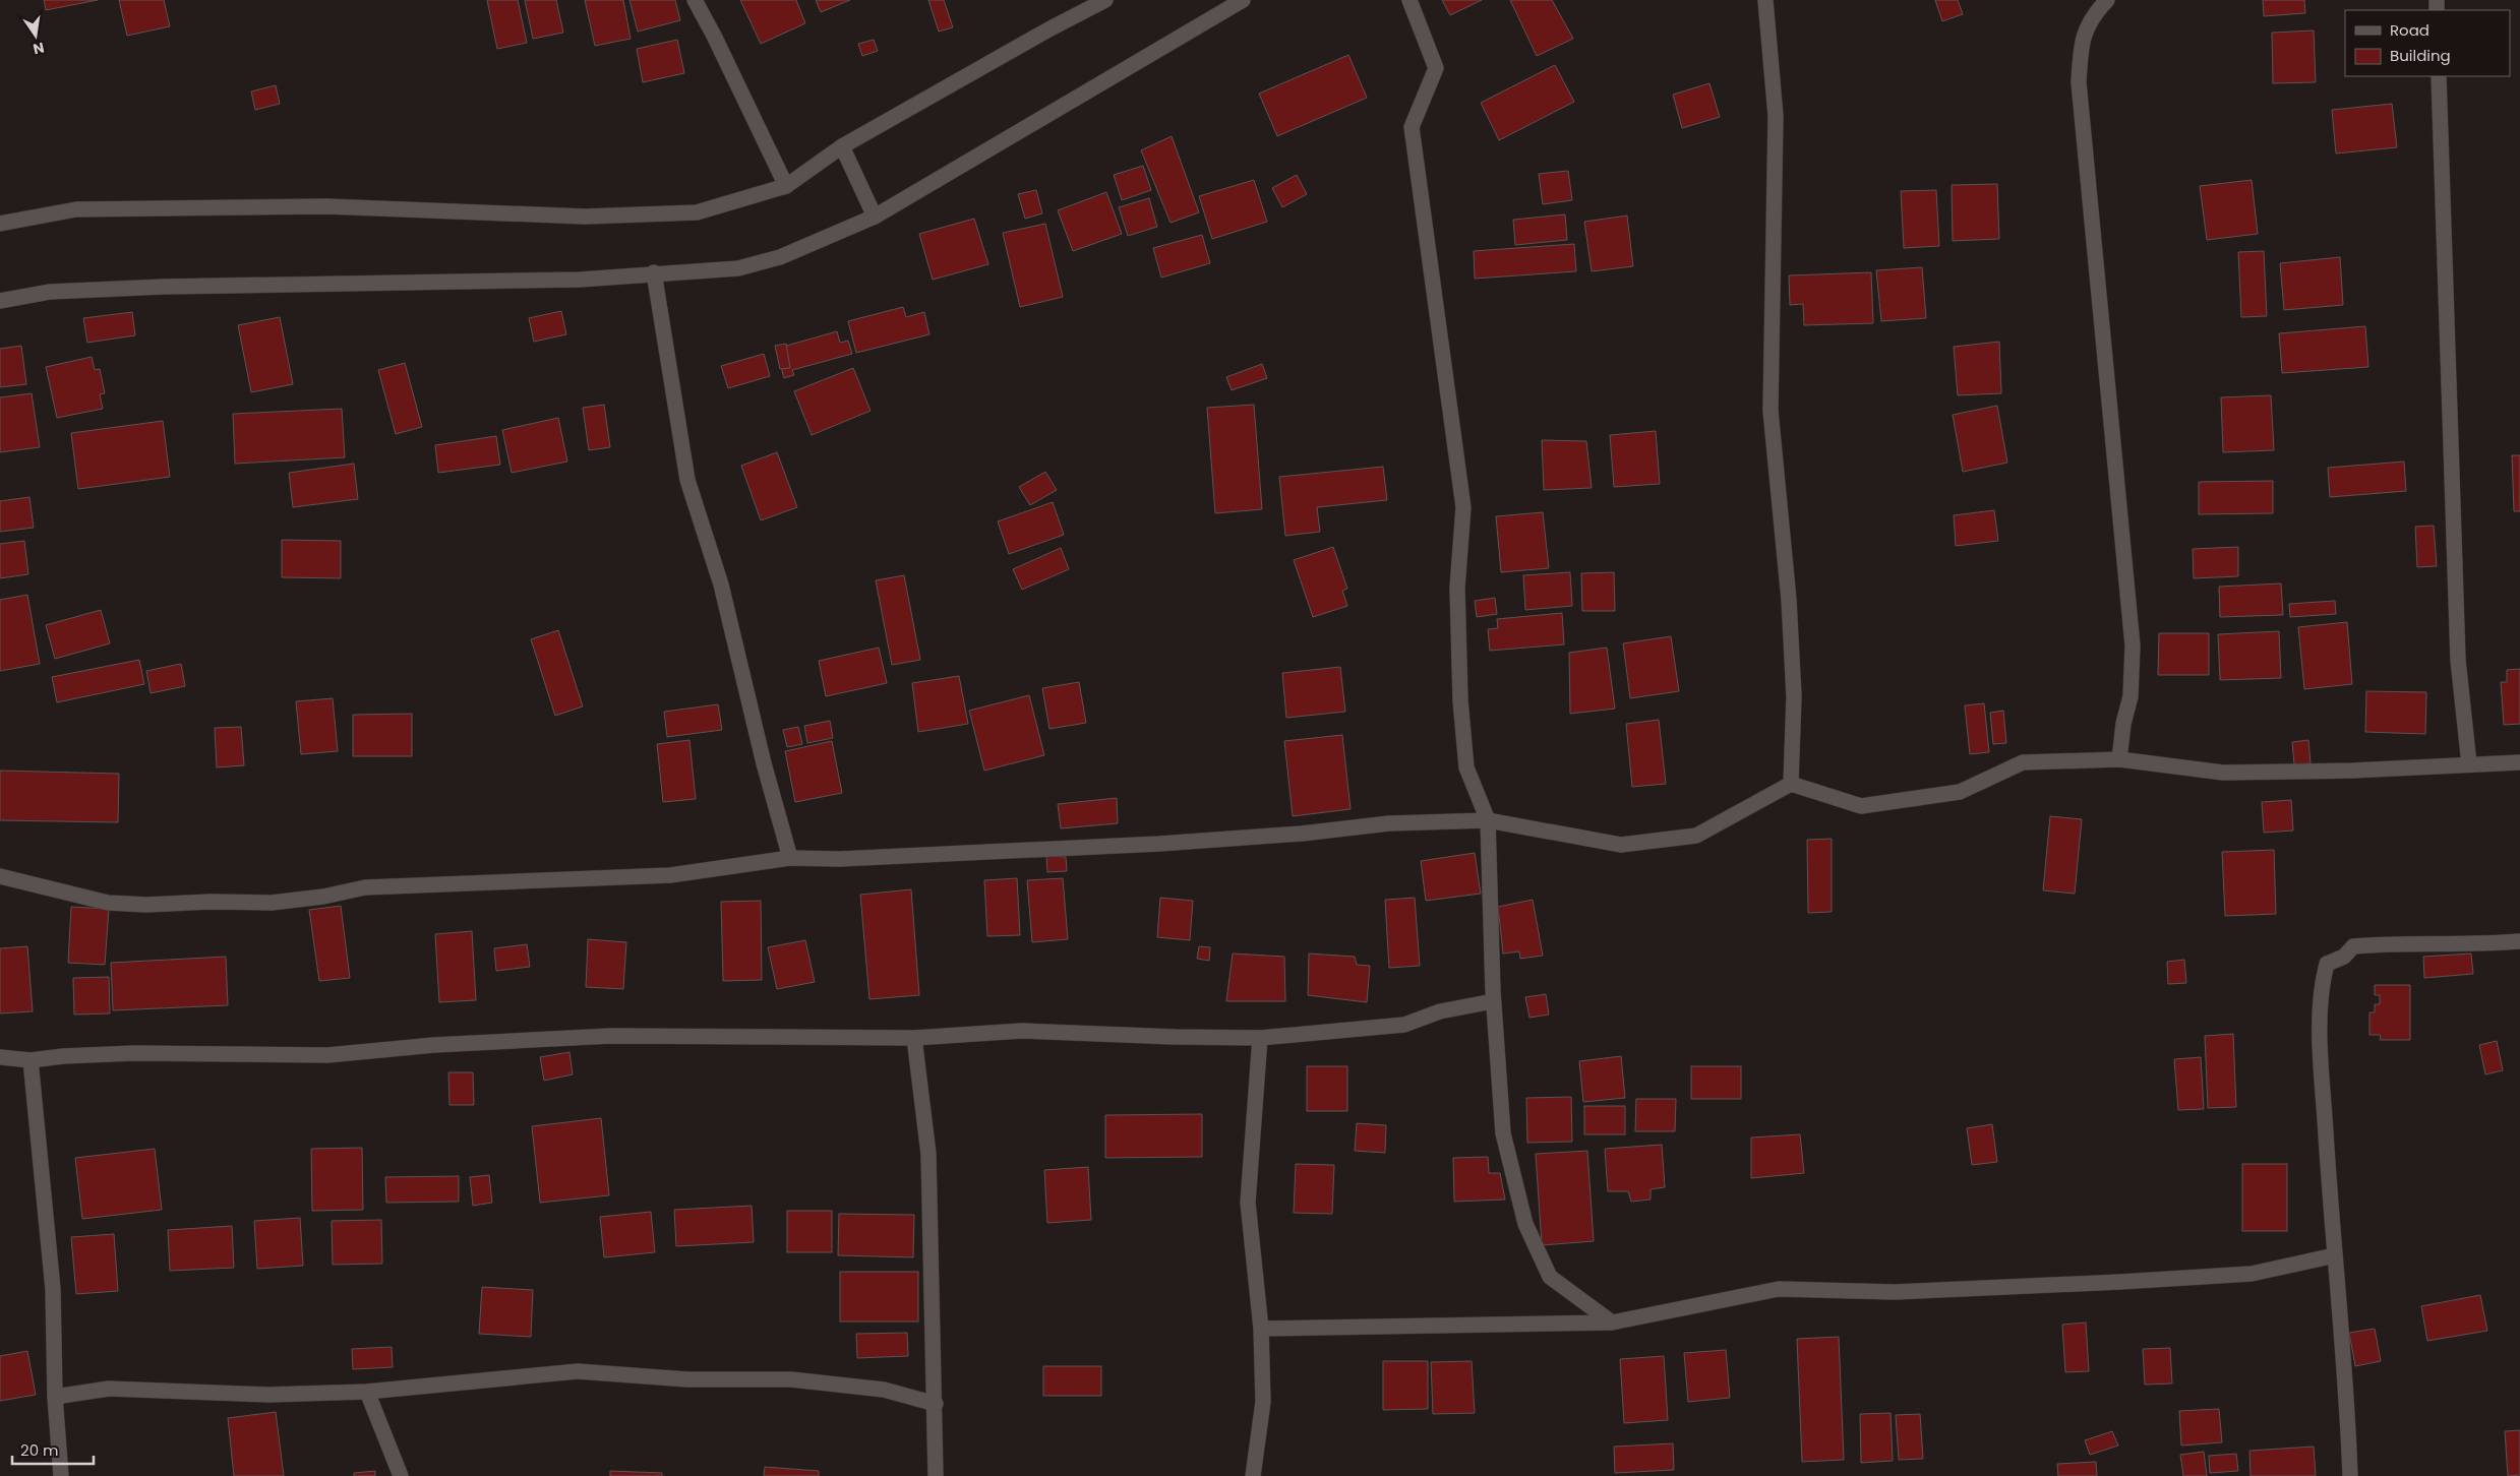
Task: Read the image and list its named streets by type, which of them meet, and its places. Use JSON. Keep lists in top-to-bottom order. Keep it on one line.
{"legend":["Road","Building"],"scale_bar":"20 m","north":"bottom"}
